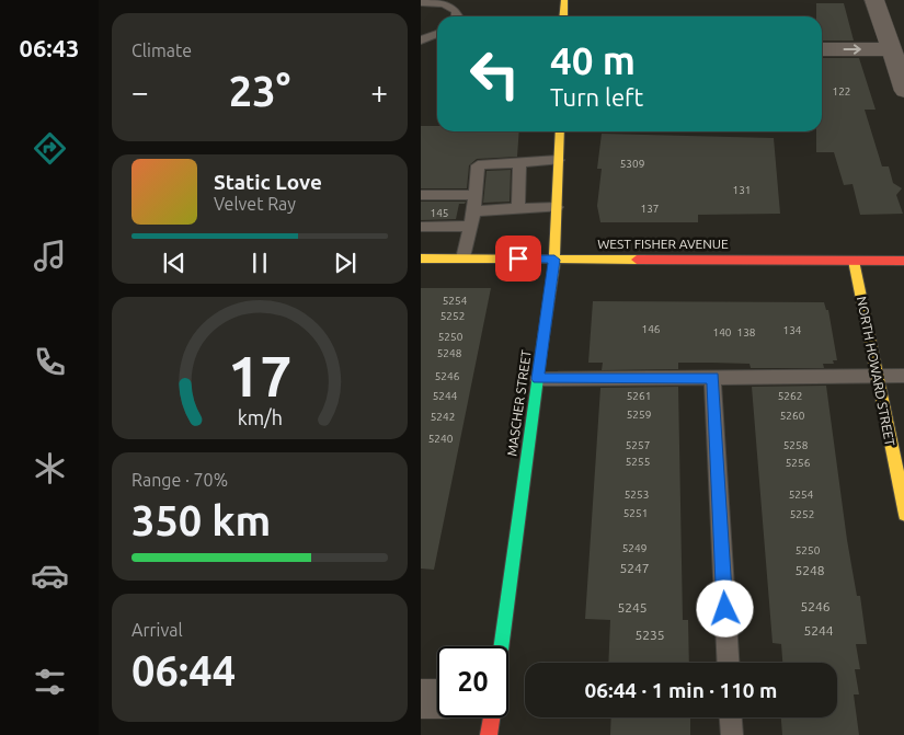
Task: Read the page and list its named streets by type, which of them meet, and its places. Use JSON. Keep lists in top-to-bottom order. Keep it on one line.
{"streets":{"street":["WEST FISHER AVENUE","NORTH HOWARD STREET","MASCHER STREET"]},"crossings":[["WEST FISHER AVENUE","NORTH HOWARD STREET"],["WEST FISHER AVENUE","MASCHER STREET"]],"house_numbers":["122","5309","131","137","145","5254","5252","146","134","140","138","5250","5248","5246","5244","5261","5262","5259","5260","5242","5240","5257","5258","5255","5256","5253","5254","5251","5252","5249","5250","5247","5248","5246","5245","5244","5235"],"page":{"tabs":"06:43","tile":["Climate",["Range · 70%","350 km"],["Arrival","06:44"]],"turn":["40 m","Turn left"],"heat":["−","23°","+"],"song":["Static Love","Velvet Ray"],"limit":"20","trip":"06:44 · 1 min · 110 m","gauge":["17","km/h"]}}
